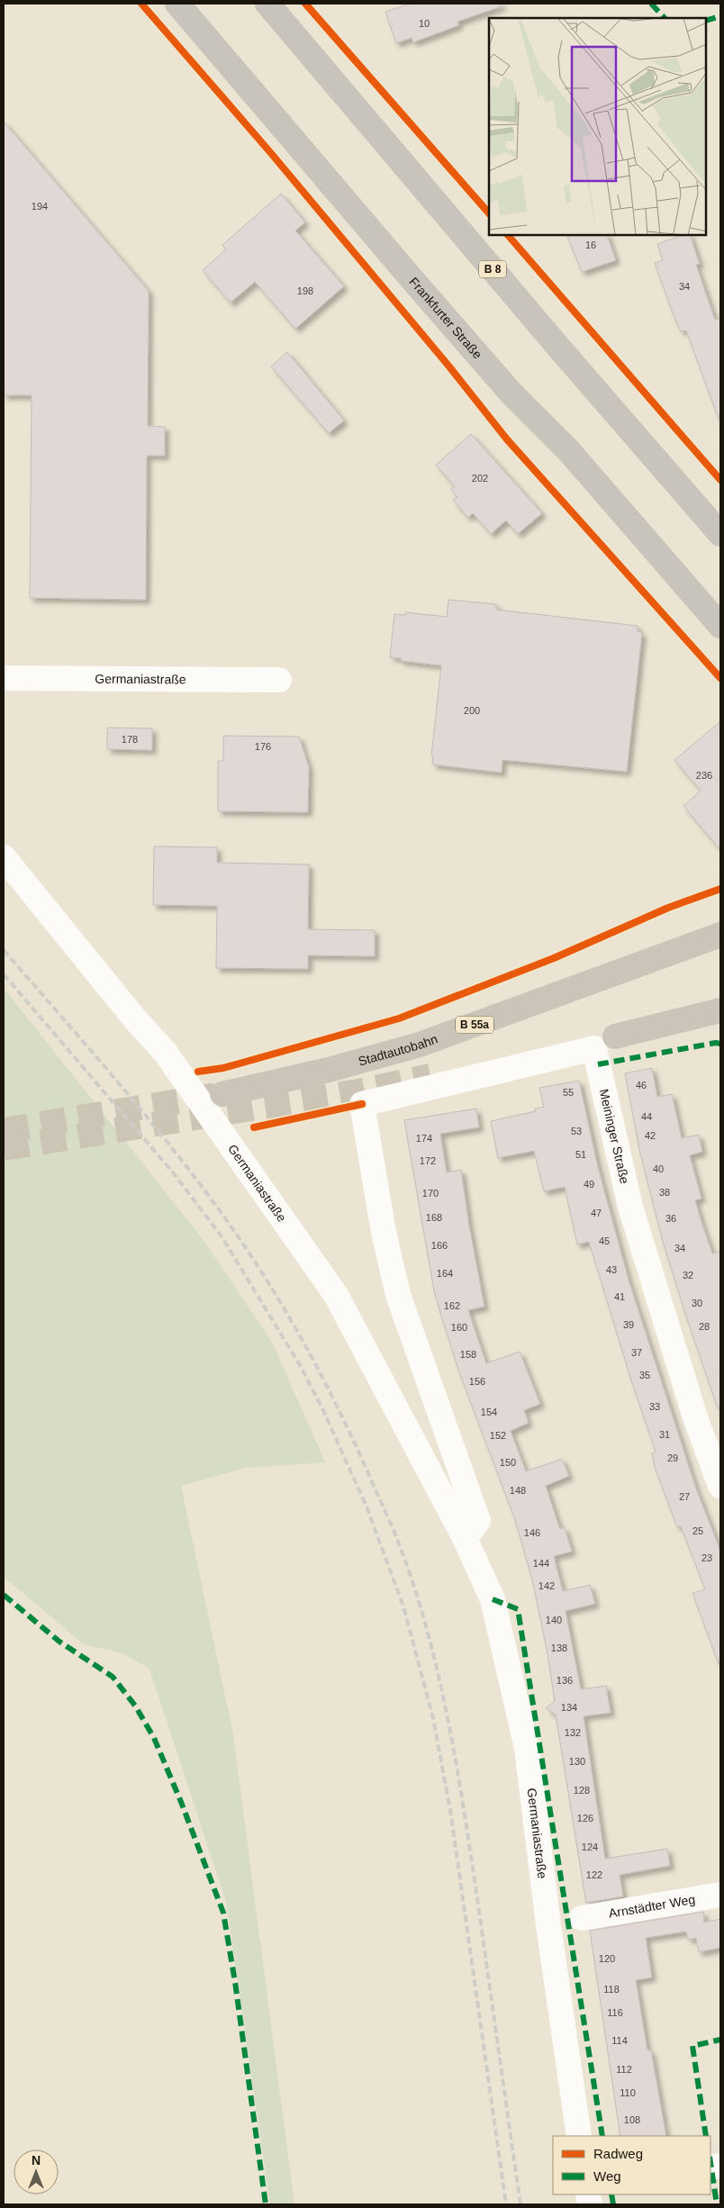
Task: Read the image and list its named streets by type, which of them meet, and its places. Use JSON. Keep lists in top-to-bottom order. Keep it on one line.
{"streets":{"highway":["B 55a","Stadtautobahn"],"main road":["B 8","Frankfurter Straße"],"street":["Germaniastraße","Meininger Straße","Arnstädter Weg"]},"crossings":[["Germaniastraße","Meininger Straße"]],"house_numbers":["10","194","16","34","198","202","200","178","176","236","46","55","44","53","42","174","51","172","40","49","38","170","47","168","36","45","166","34","43","164","32","41","30","162","39","28","160","37","158","35","156","33","154","31","152","29","150","148","27","25","146","23","144","142","140","138","136","134","132","130","128","126","124","122","120","118","116","114","112","110","108"],"legend":["Radweg","Weg"],"north":"top"}
